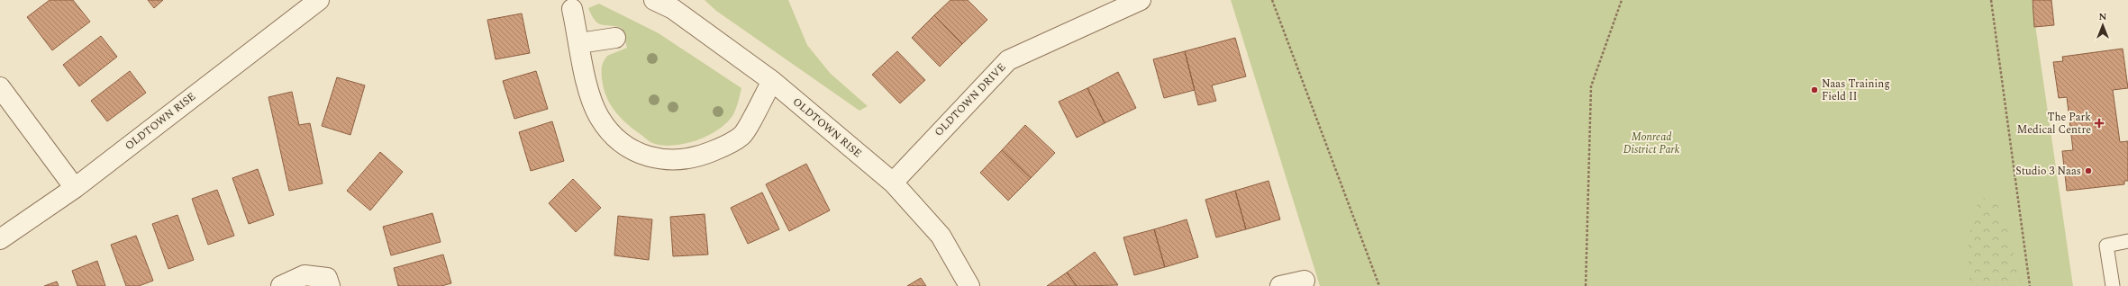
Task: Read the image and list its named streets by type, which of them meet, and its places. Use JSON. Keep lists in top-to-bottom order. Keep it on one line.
{"streets":{"street":["OLDTOWN DRIVE","OLDTOWN RISE"]},"crossings":[["OLDTOWN DRIVE","OLDTOWN RISE"]],"parks":["Monread District Park"],"places":{"other":["Naas Training Field II","Studio 3 Naas"],"health":["The Park Medical Centre"]},"north":"top"}
